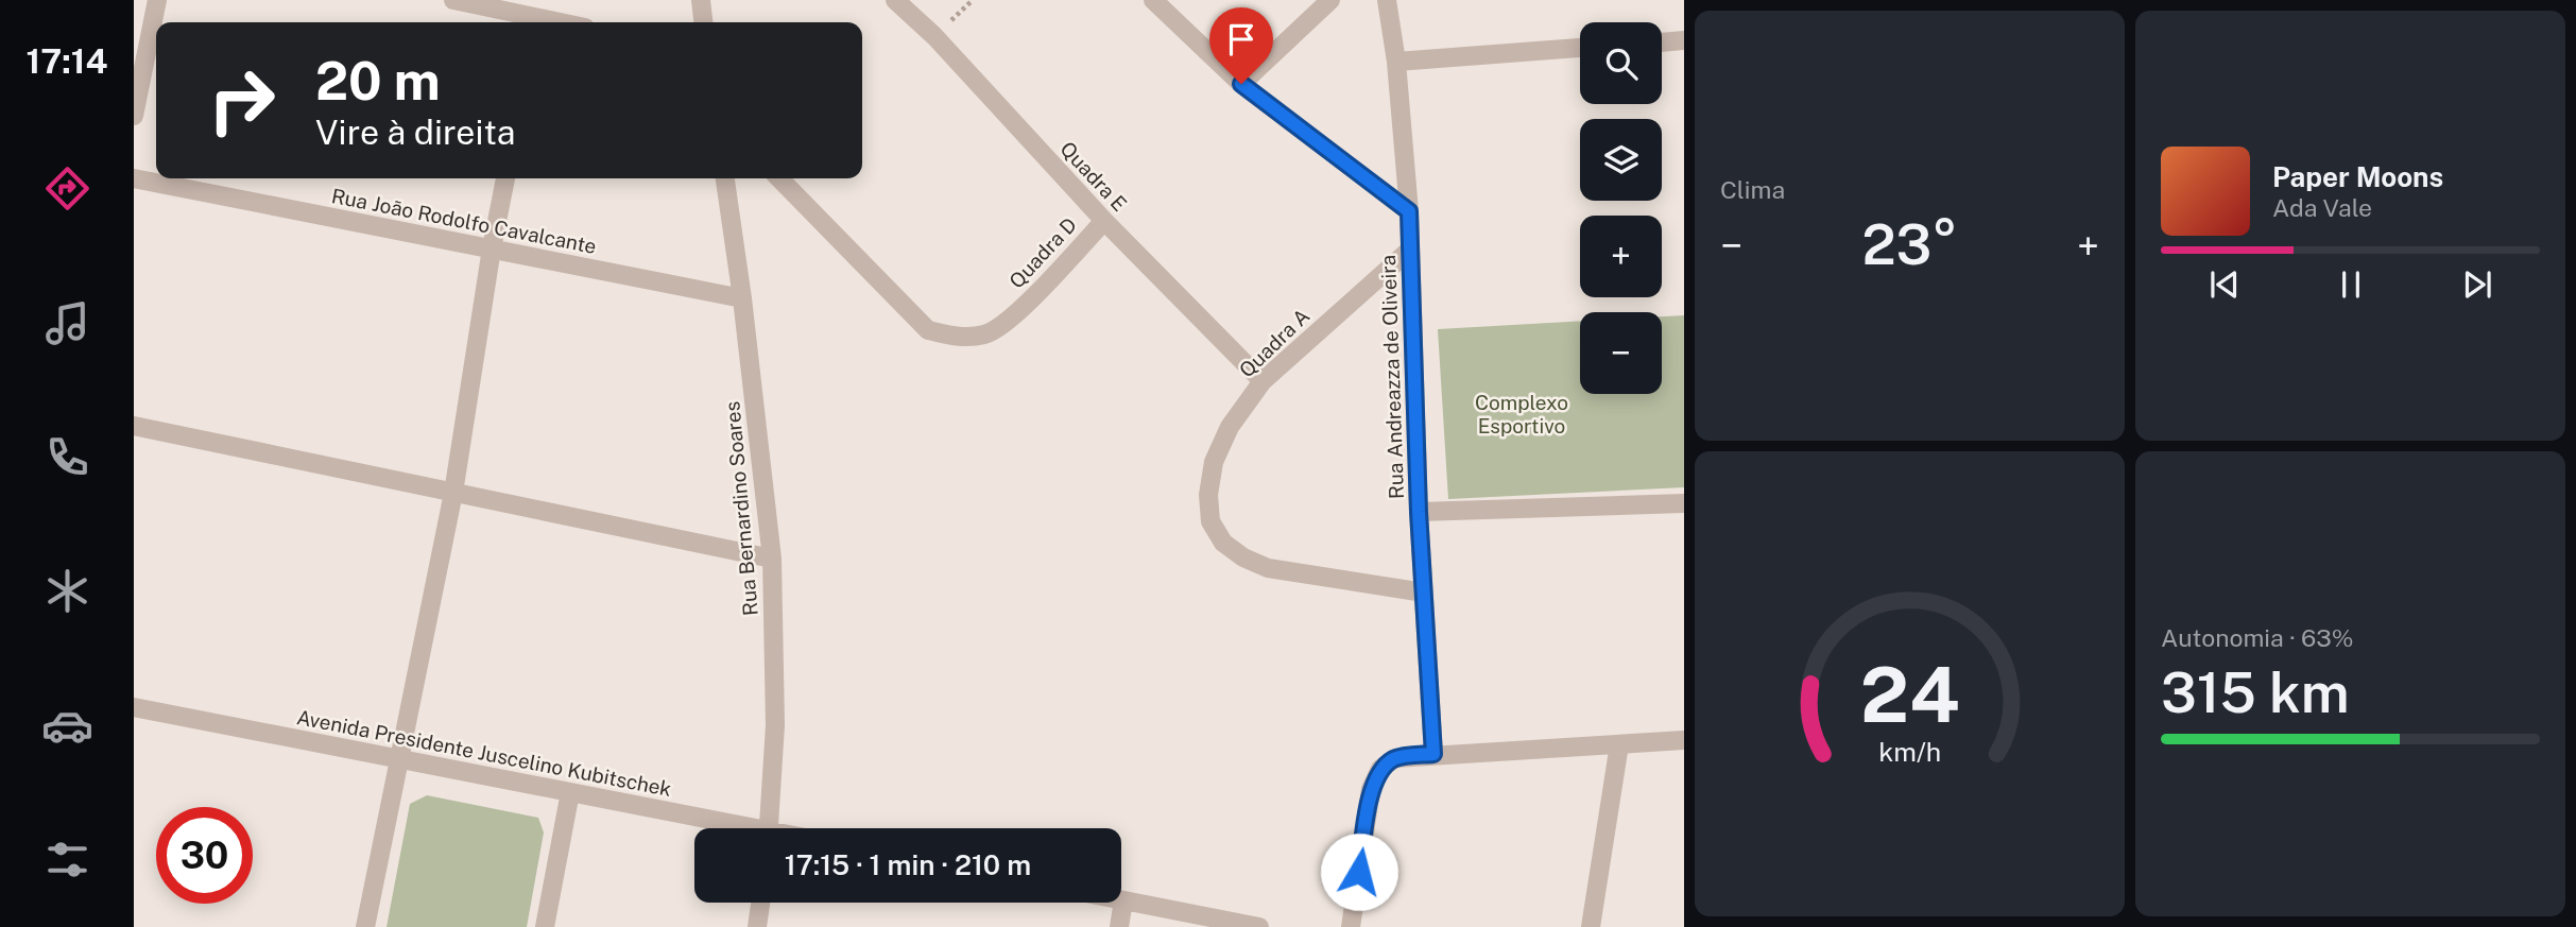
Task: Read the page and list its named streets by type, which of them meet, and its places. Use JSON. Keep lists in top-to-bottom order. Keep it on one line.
{"streets":{"street":["Quadra E","Rua João Rodolfo Cavalcante","Quadra D","Quadra A","Rua Andreazza de Oliveira","Rua Bernardino Soares","Avenida Presidente Juscelino Kubitschek"]},"crossings":[["Quadra E","Quadra D"],["Quadra E","Quadra A"],["Rua João Rodolfo Cavalcante","Rua Bernardino Soares"],["Quadra A","Rua Andreazza de Oliveira"]],"parks":["Complexo Esportivo"],"page":{"tabs":"17:14","tile":["Clima",["Autonomia · 63%","315 km"]],"map_buttons":["+","−"],"turn":["20 m","Vire à direita"],"song":["Paper Moons","Ada Vale"],"heat":["−","23°","+"],"limit":"30","trip":"17:15 · 1 min · 210 m","gauge":["24","km/h"]}}
